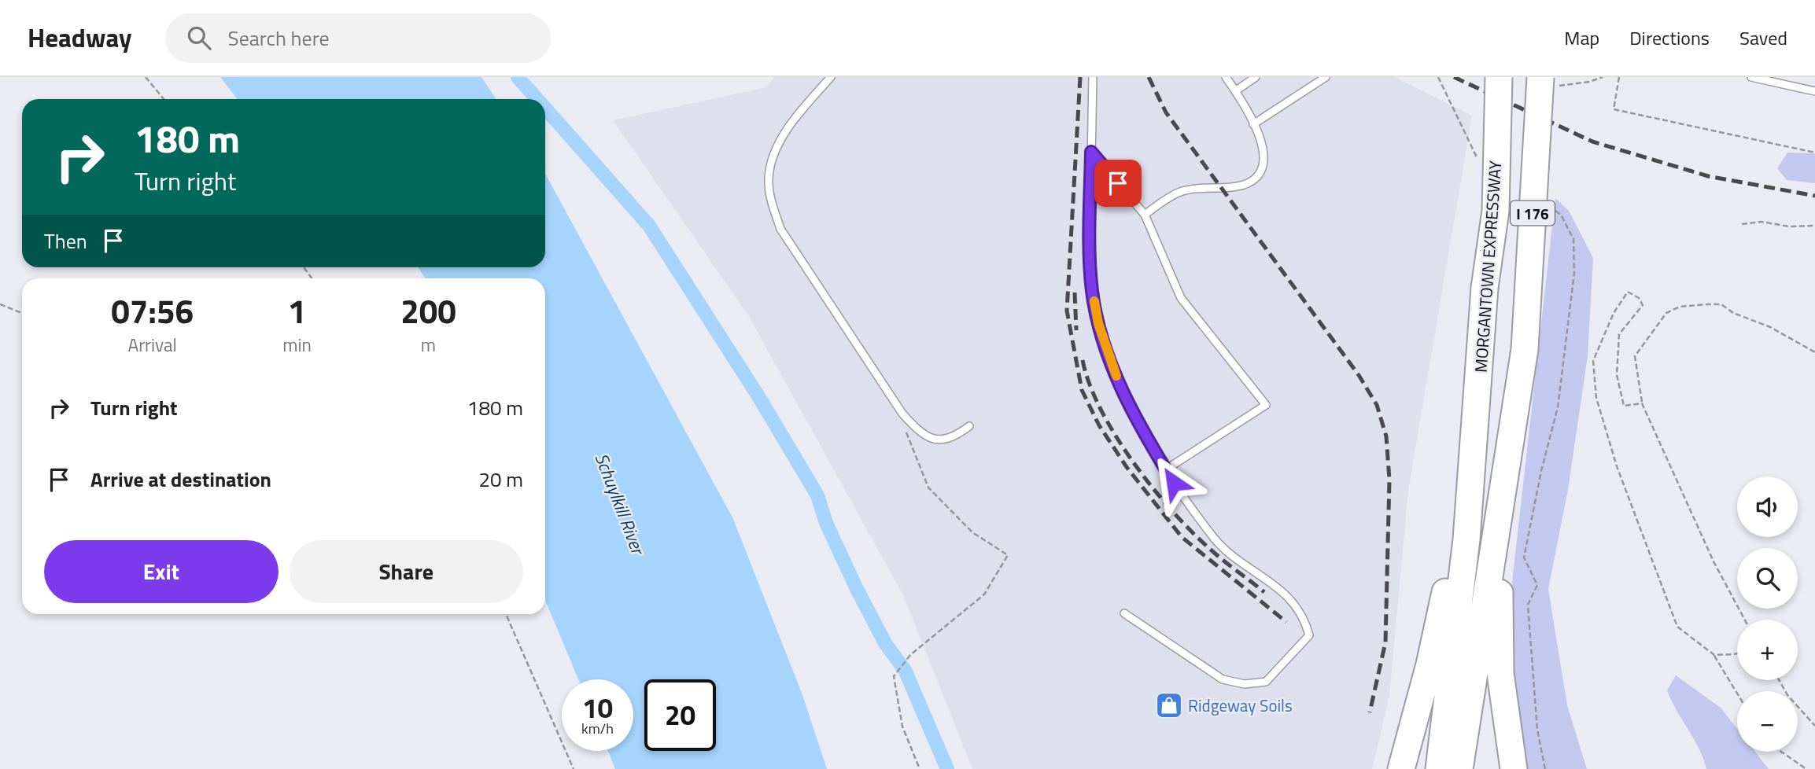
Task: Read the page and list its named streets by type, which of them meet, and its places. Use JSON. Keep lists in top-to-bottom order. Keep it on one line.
{"streets":{"highway":["I 176","MORGANTOWN EXPRESSWAY"]},"water":["Schuylkill River"],"places":{"shop":["Ridgeway Soils"]},"page":{"header":"Headway","search":"Search here","nav":["Map","Directions","Saved"],"turn":["180 m","Turn right"],"then":"Then","eta":["07:56","Arrival","1","min","200","m"],"list":[{"name":"Turn right","value":"180 m"},{"name":"Arrive at destination","value":"20 m"}],"map_buttons":["+","−"],"buttons":["Exit","Share"],"speed":"10 km/h","limit":"20"}}
